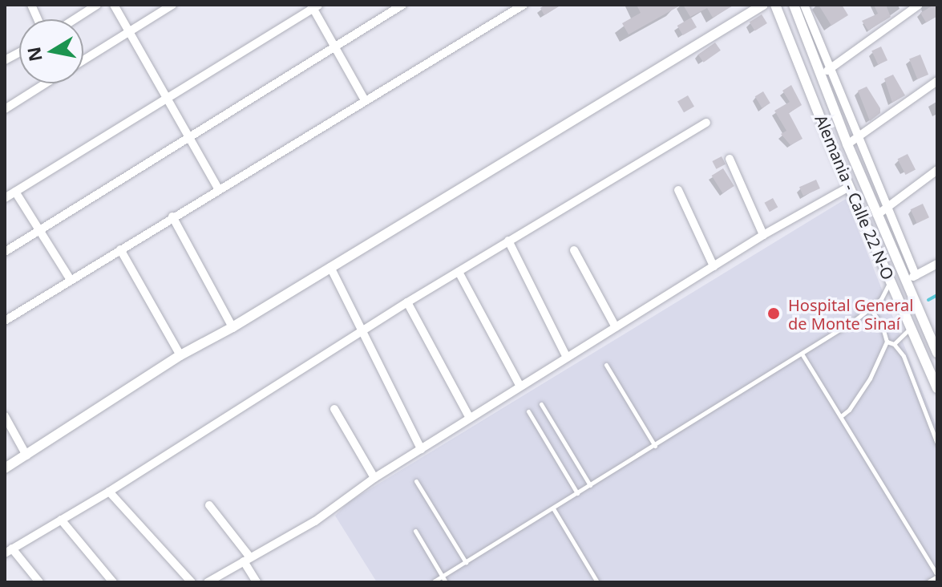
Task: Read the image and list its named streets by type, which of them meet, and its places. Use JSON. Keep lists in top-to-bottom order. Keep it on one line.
{"streets":{"street":["Alemania - Calle 22 N-O"]},"places":["Hospital General de Monte Sinaí"],"north":"left"}
